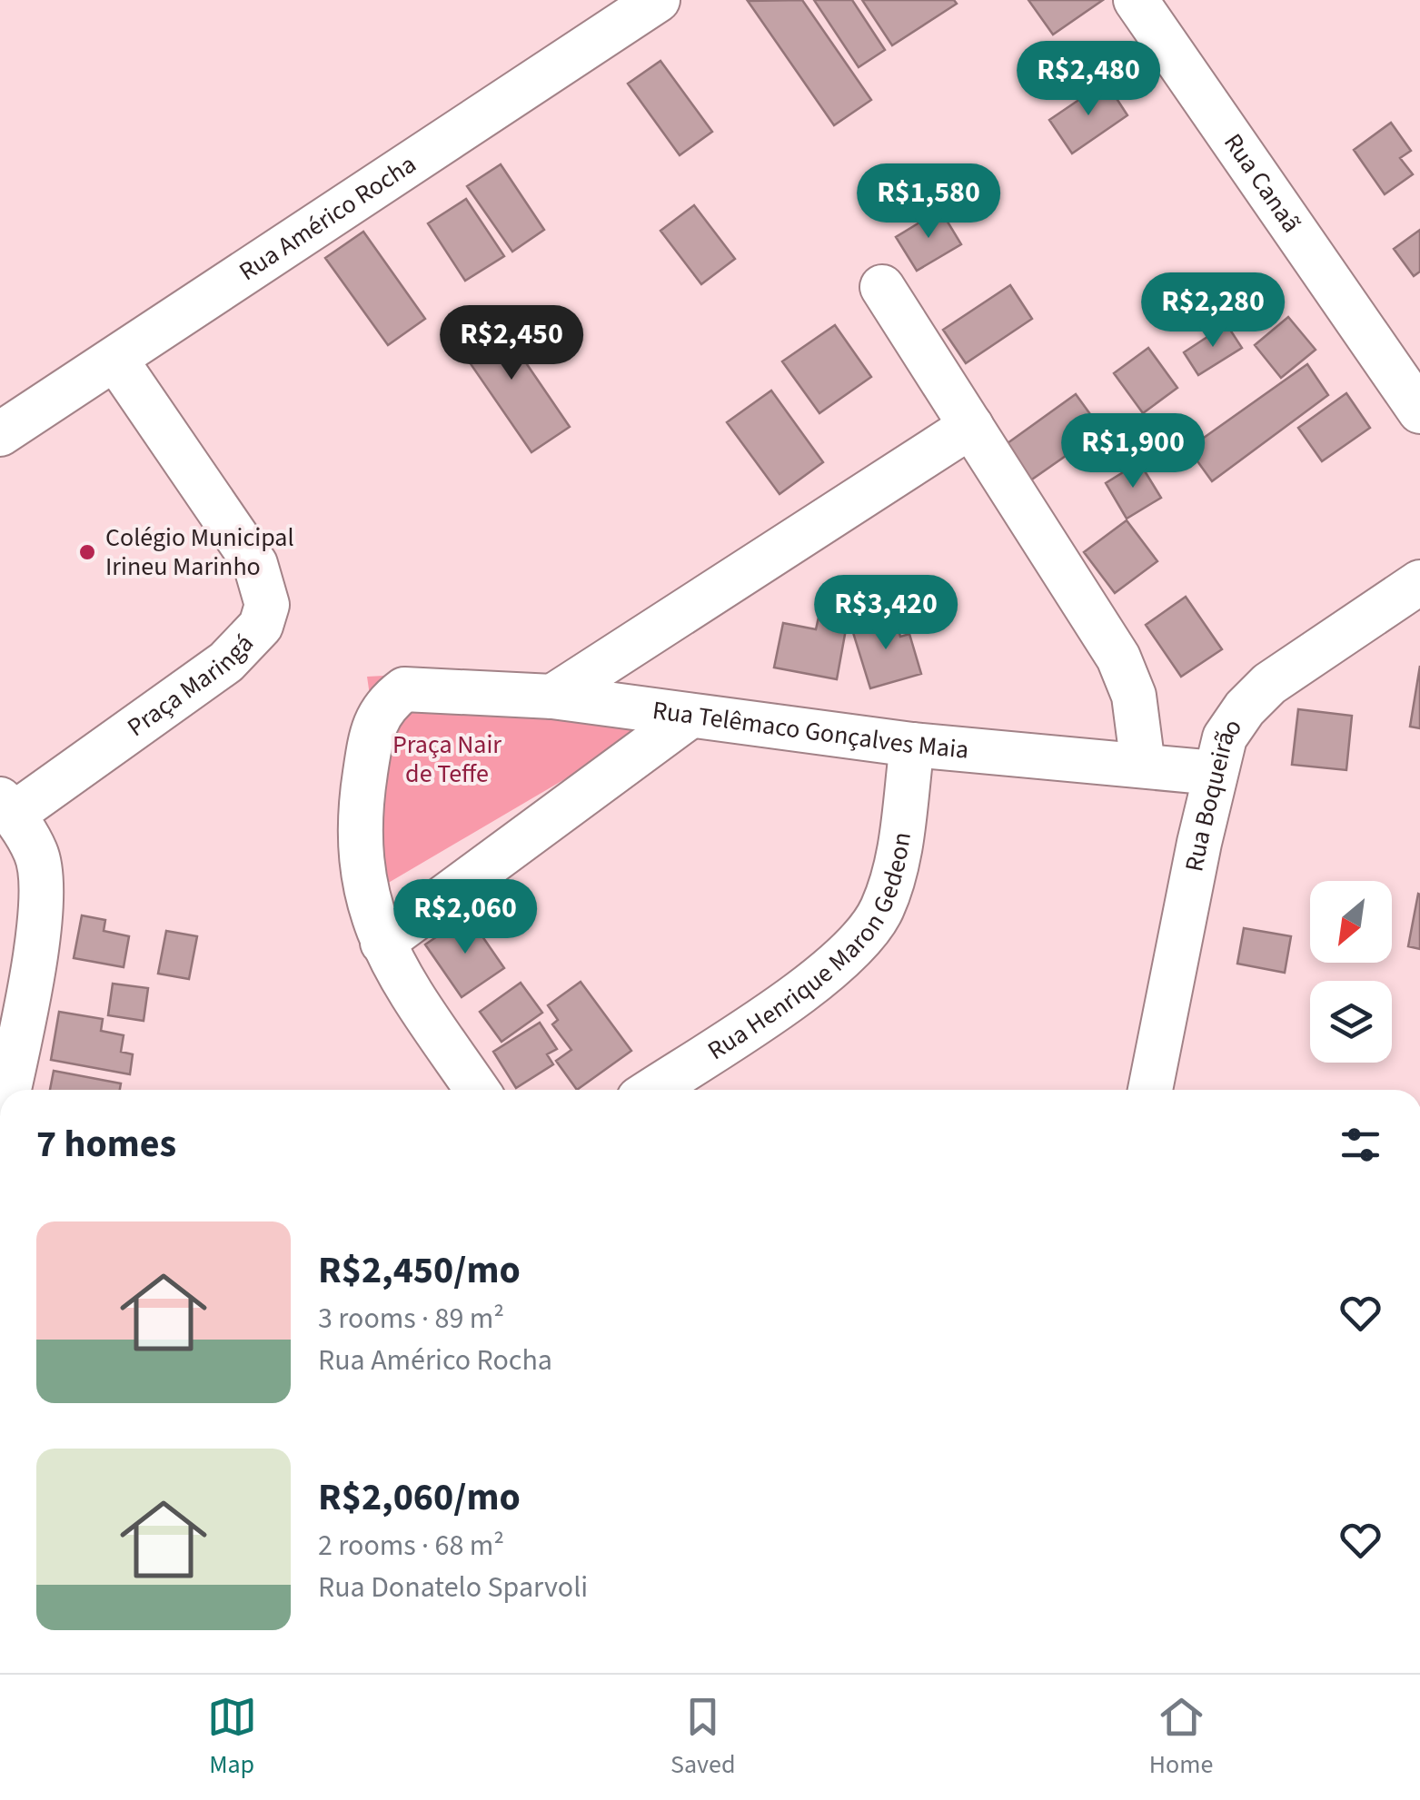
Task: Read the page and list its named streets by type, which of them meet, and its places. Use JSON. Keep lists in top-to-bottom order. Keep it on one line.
{"streets":{"street":["Rua Canaã","Rua Américo Rocha","Praça Maringá","Rua Telêmaco Gonçalves Maia","Rua Boqueirão","Rua Henrique Maron Gedeon"]},"crossings":[["Rua Américo Rocha","Praça Maringá"],["Rua Telêmaco Gonçalves Maia","Rua Boqueirão"],["Rua Telêmaco Gonçalves Maia","Rua Henrique Maron Gedeon"]],"parks":["Praça Nair de Teffe"],"places":["Colégio Municipal Irineu Marinho"],"north":"bottom left","page":{"price":["R$2,480","R$1,580","R$2,280","R$2,450","R$1,900","R$3,420","R$2,060"],"heading":"7 homes","list":[{"name":"R$2,450/mo","note":"3 rooms · 89 m² · Rua Américo Rocha"},{"name":"R$2,060/mo","note":"2 rooms · 68 m² · Rua Donatelo Sparvoli"}],"tabs":["Map","Saved","Home"]}}
